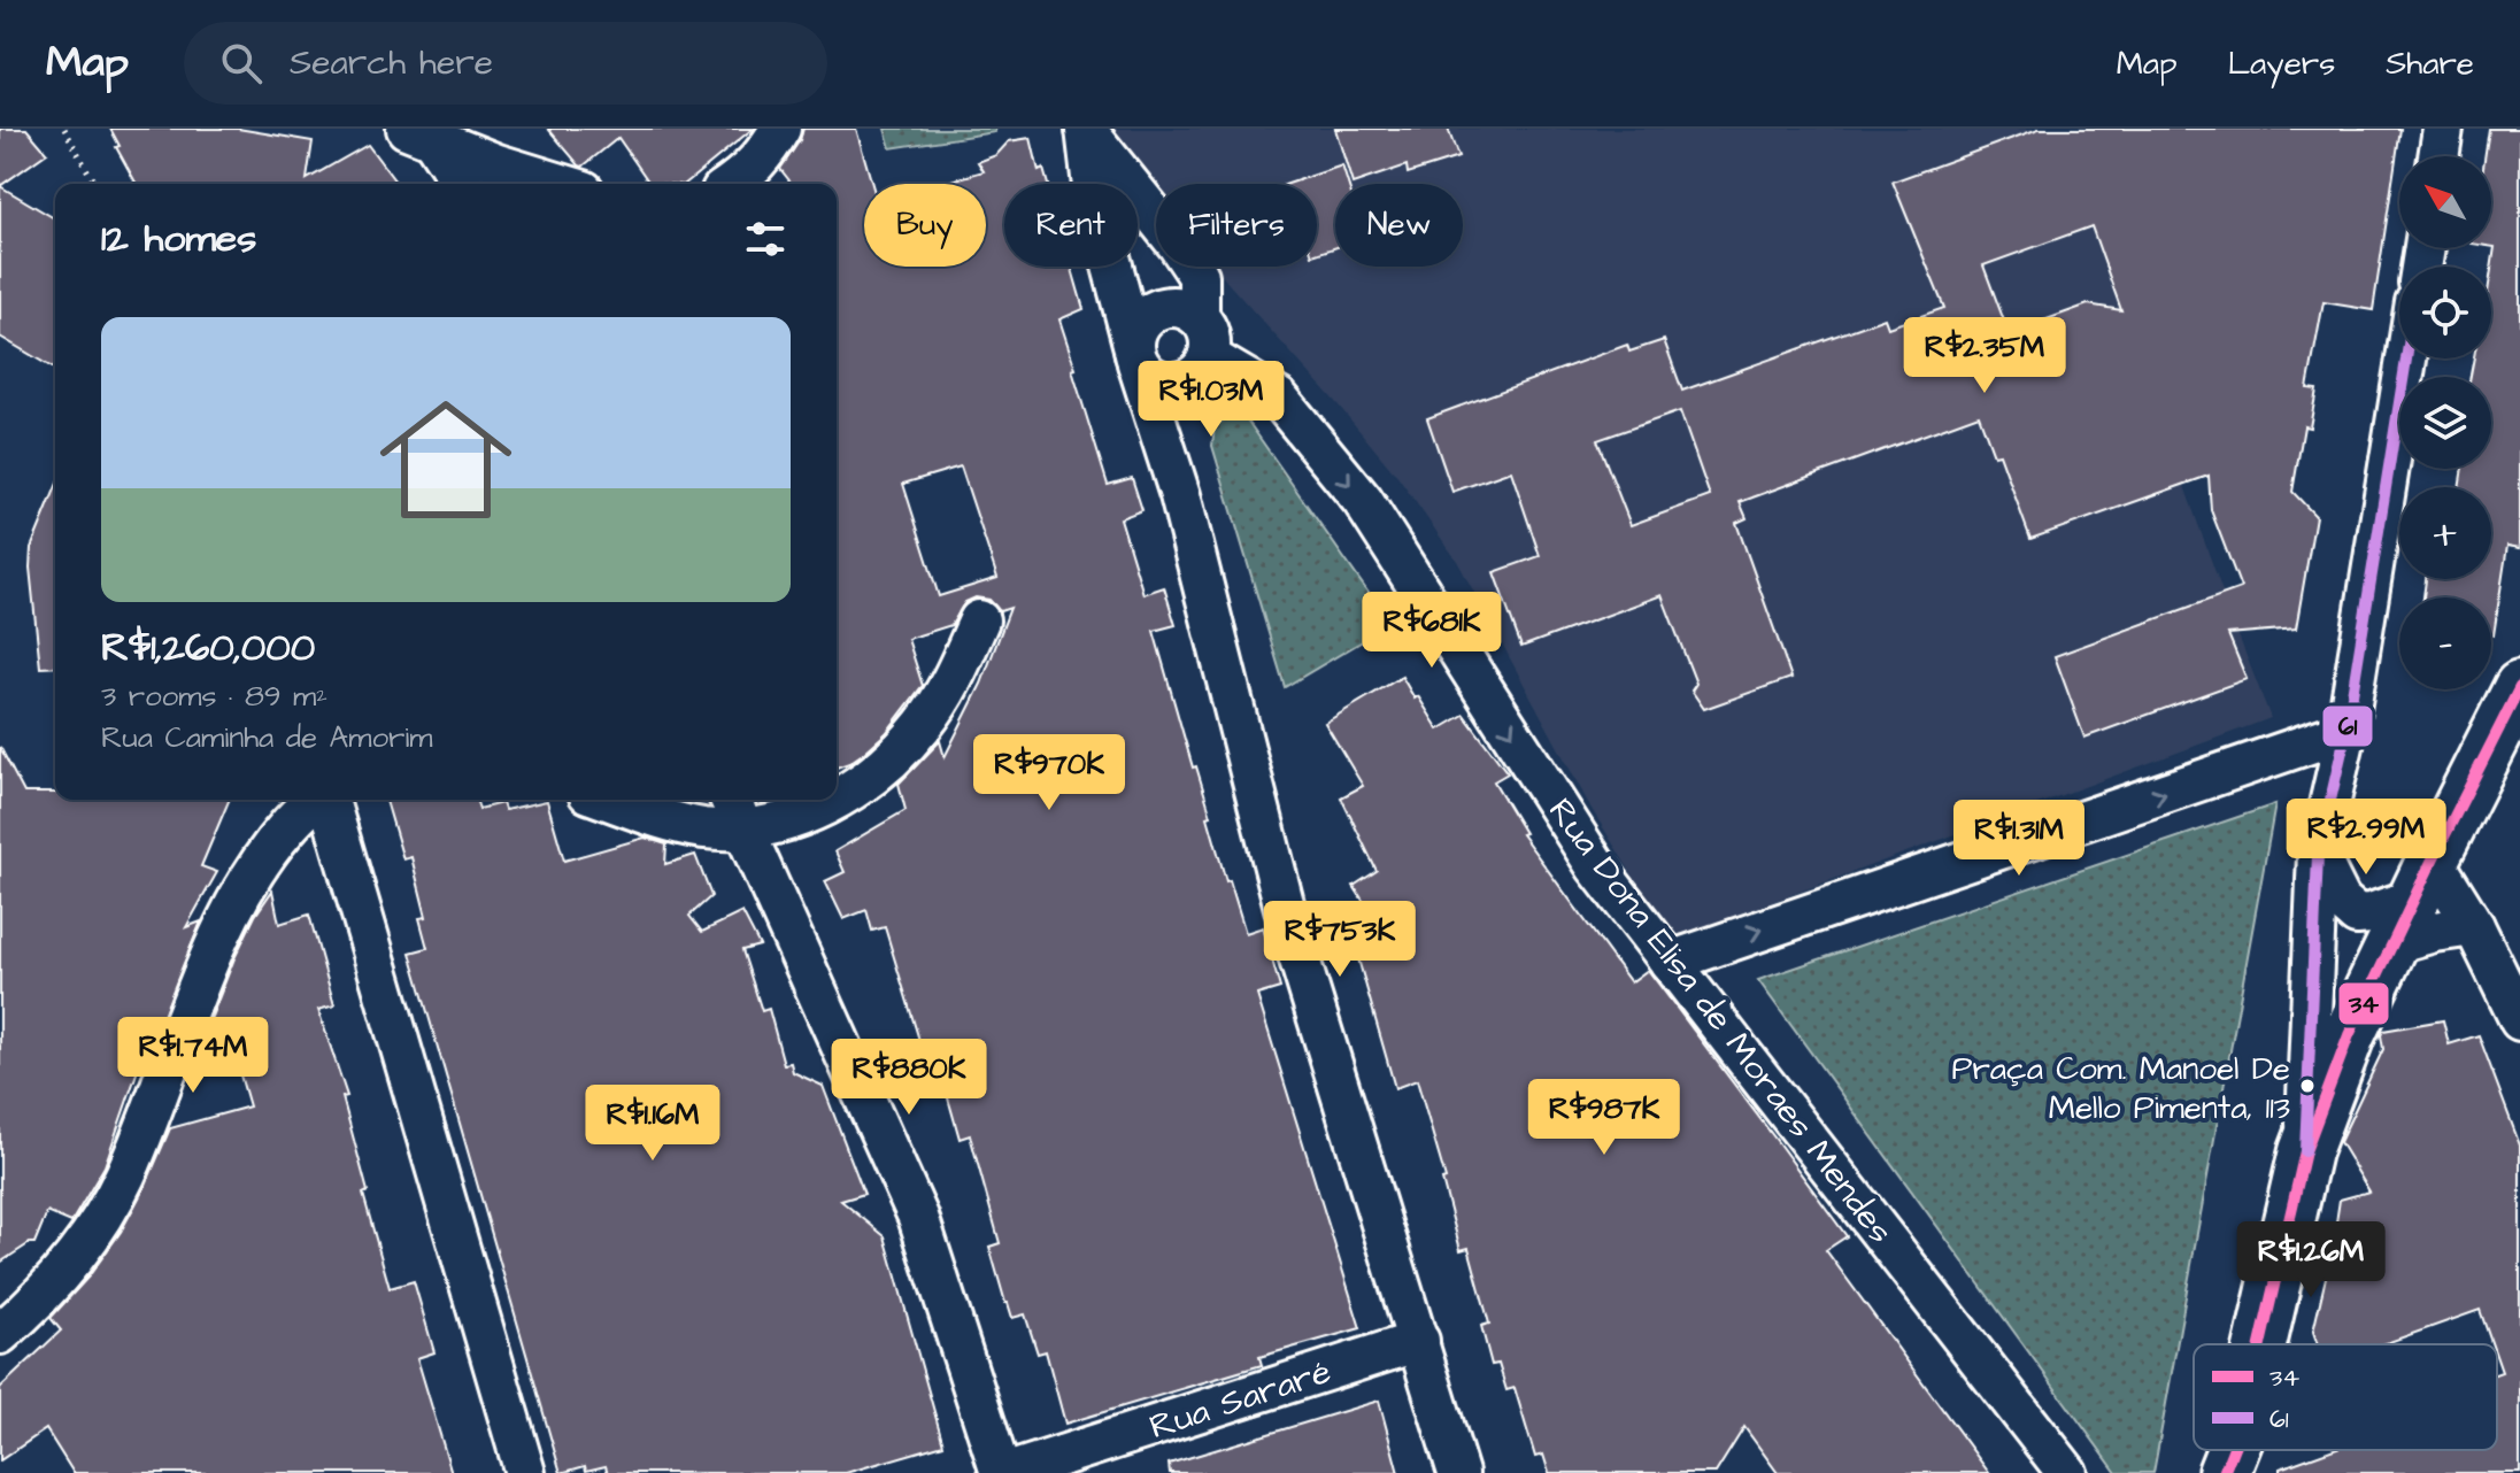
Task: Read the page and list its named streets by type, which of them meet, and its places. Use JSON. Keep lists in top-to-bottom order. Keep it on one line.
{"streets":{"street":["Rua Dona Elisa de Moraes Mendes","Rua Sararé"]},"places":["Praça Com. Manoel De Mello Pimenta, 113"],"lines":["transit line 61","transit line 34"],"legend":["34","61"],"north":"top left","page":{"header":"Map","search":"Search here","nav":["Map","Layers","Share"],"map_buttons":["+","−"],"chip":["Buy","Rent","Filters","New"],"heading":"12 homes","list":[{"name":"R$1,260,000","note":"3 rooms · 89 m² · Rua Caminha de Amorim"}],"price":["R$2.35M","R$1.03M","R$681K","R$970K","R$2.99M","R$1.31M","R$753K","R$1.74M","R$880K","R$987K","R$1.16M","R$1.26M"]}}
